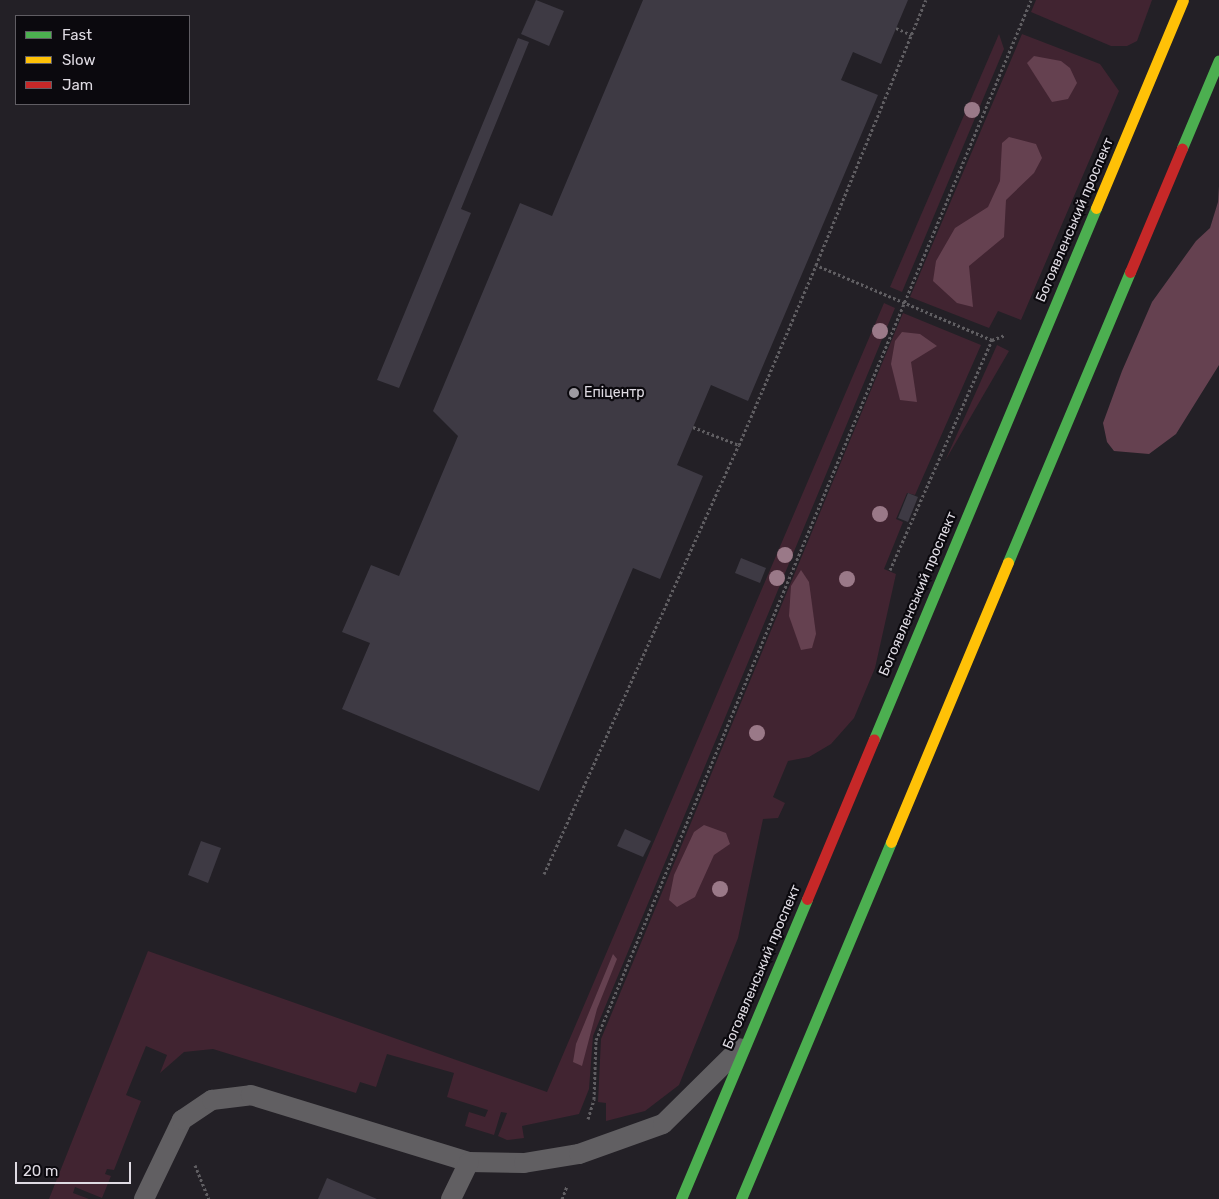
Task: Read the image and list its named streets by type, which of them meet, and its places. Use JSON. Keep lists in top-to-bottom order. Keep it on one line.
{"streets":{"main road":["Богоявленський проспект"]},"places":["Епіцентр"],"legend":["Fast","Slow","Jam"],"scale_bar":"20 m"}
